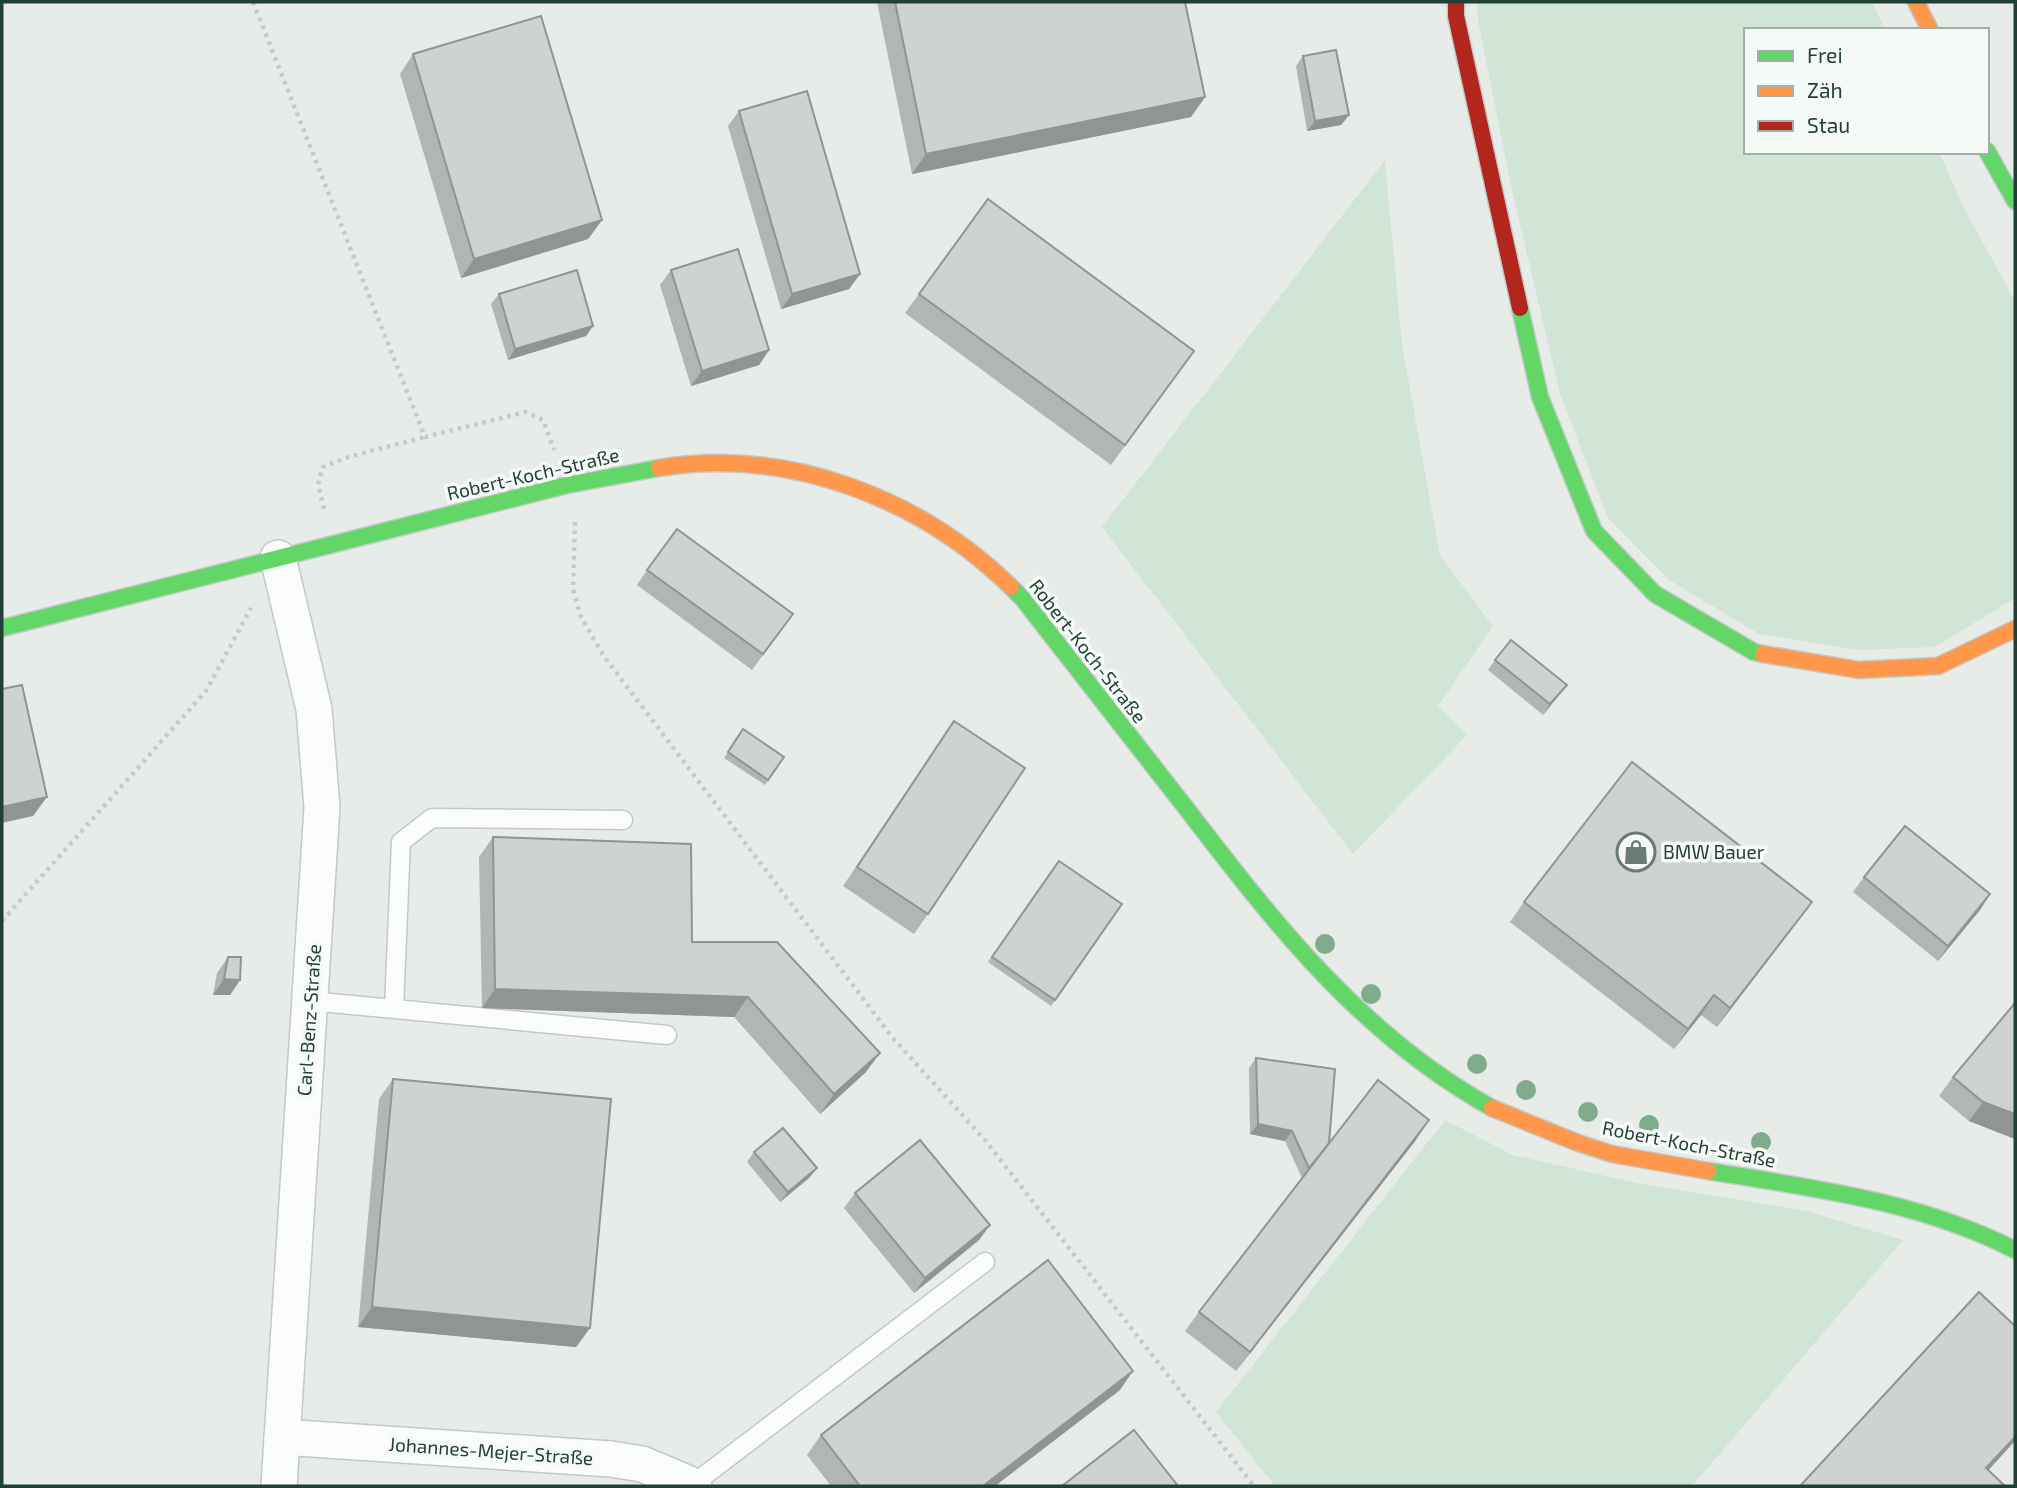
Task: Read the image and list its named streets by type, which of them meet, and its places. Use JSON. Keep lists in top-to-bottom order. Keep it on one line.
{"streets":{"main road":["Robert-Koch-Straße"],"street":["Carl-Benz-Straße","Johannes-Mejer-Straße"]},"crossings":[["Robert-Koch-Straße","Carl-Benz-Straße"],["Carl-Benz-Straße","Johannes-Mejer-Straße"]],"places":{"shop":["BMW Bauer"]},"legend":["Frei","Zäh","Stau"]}
